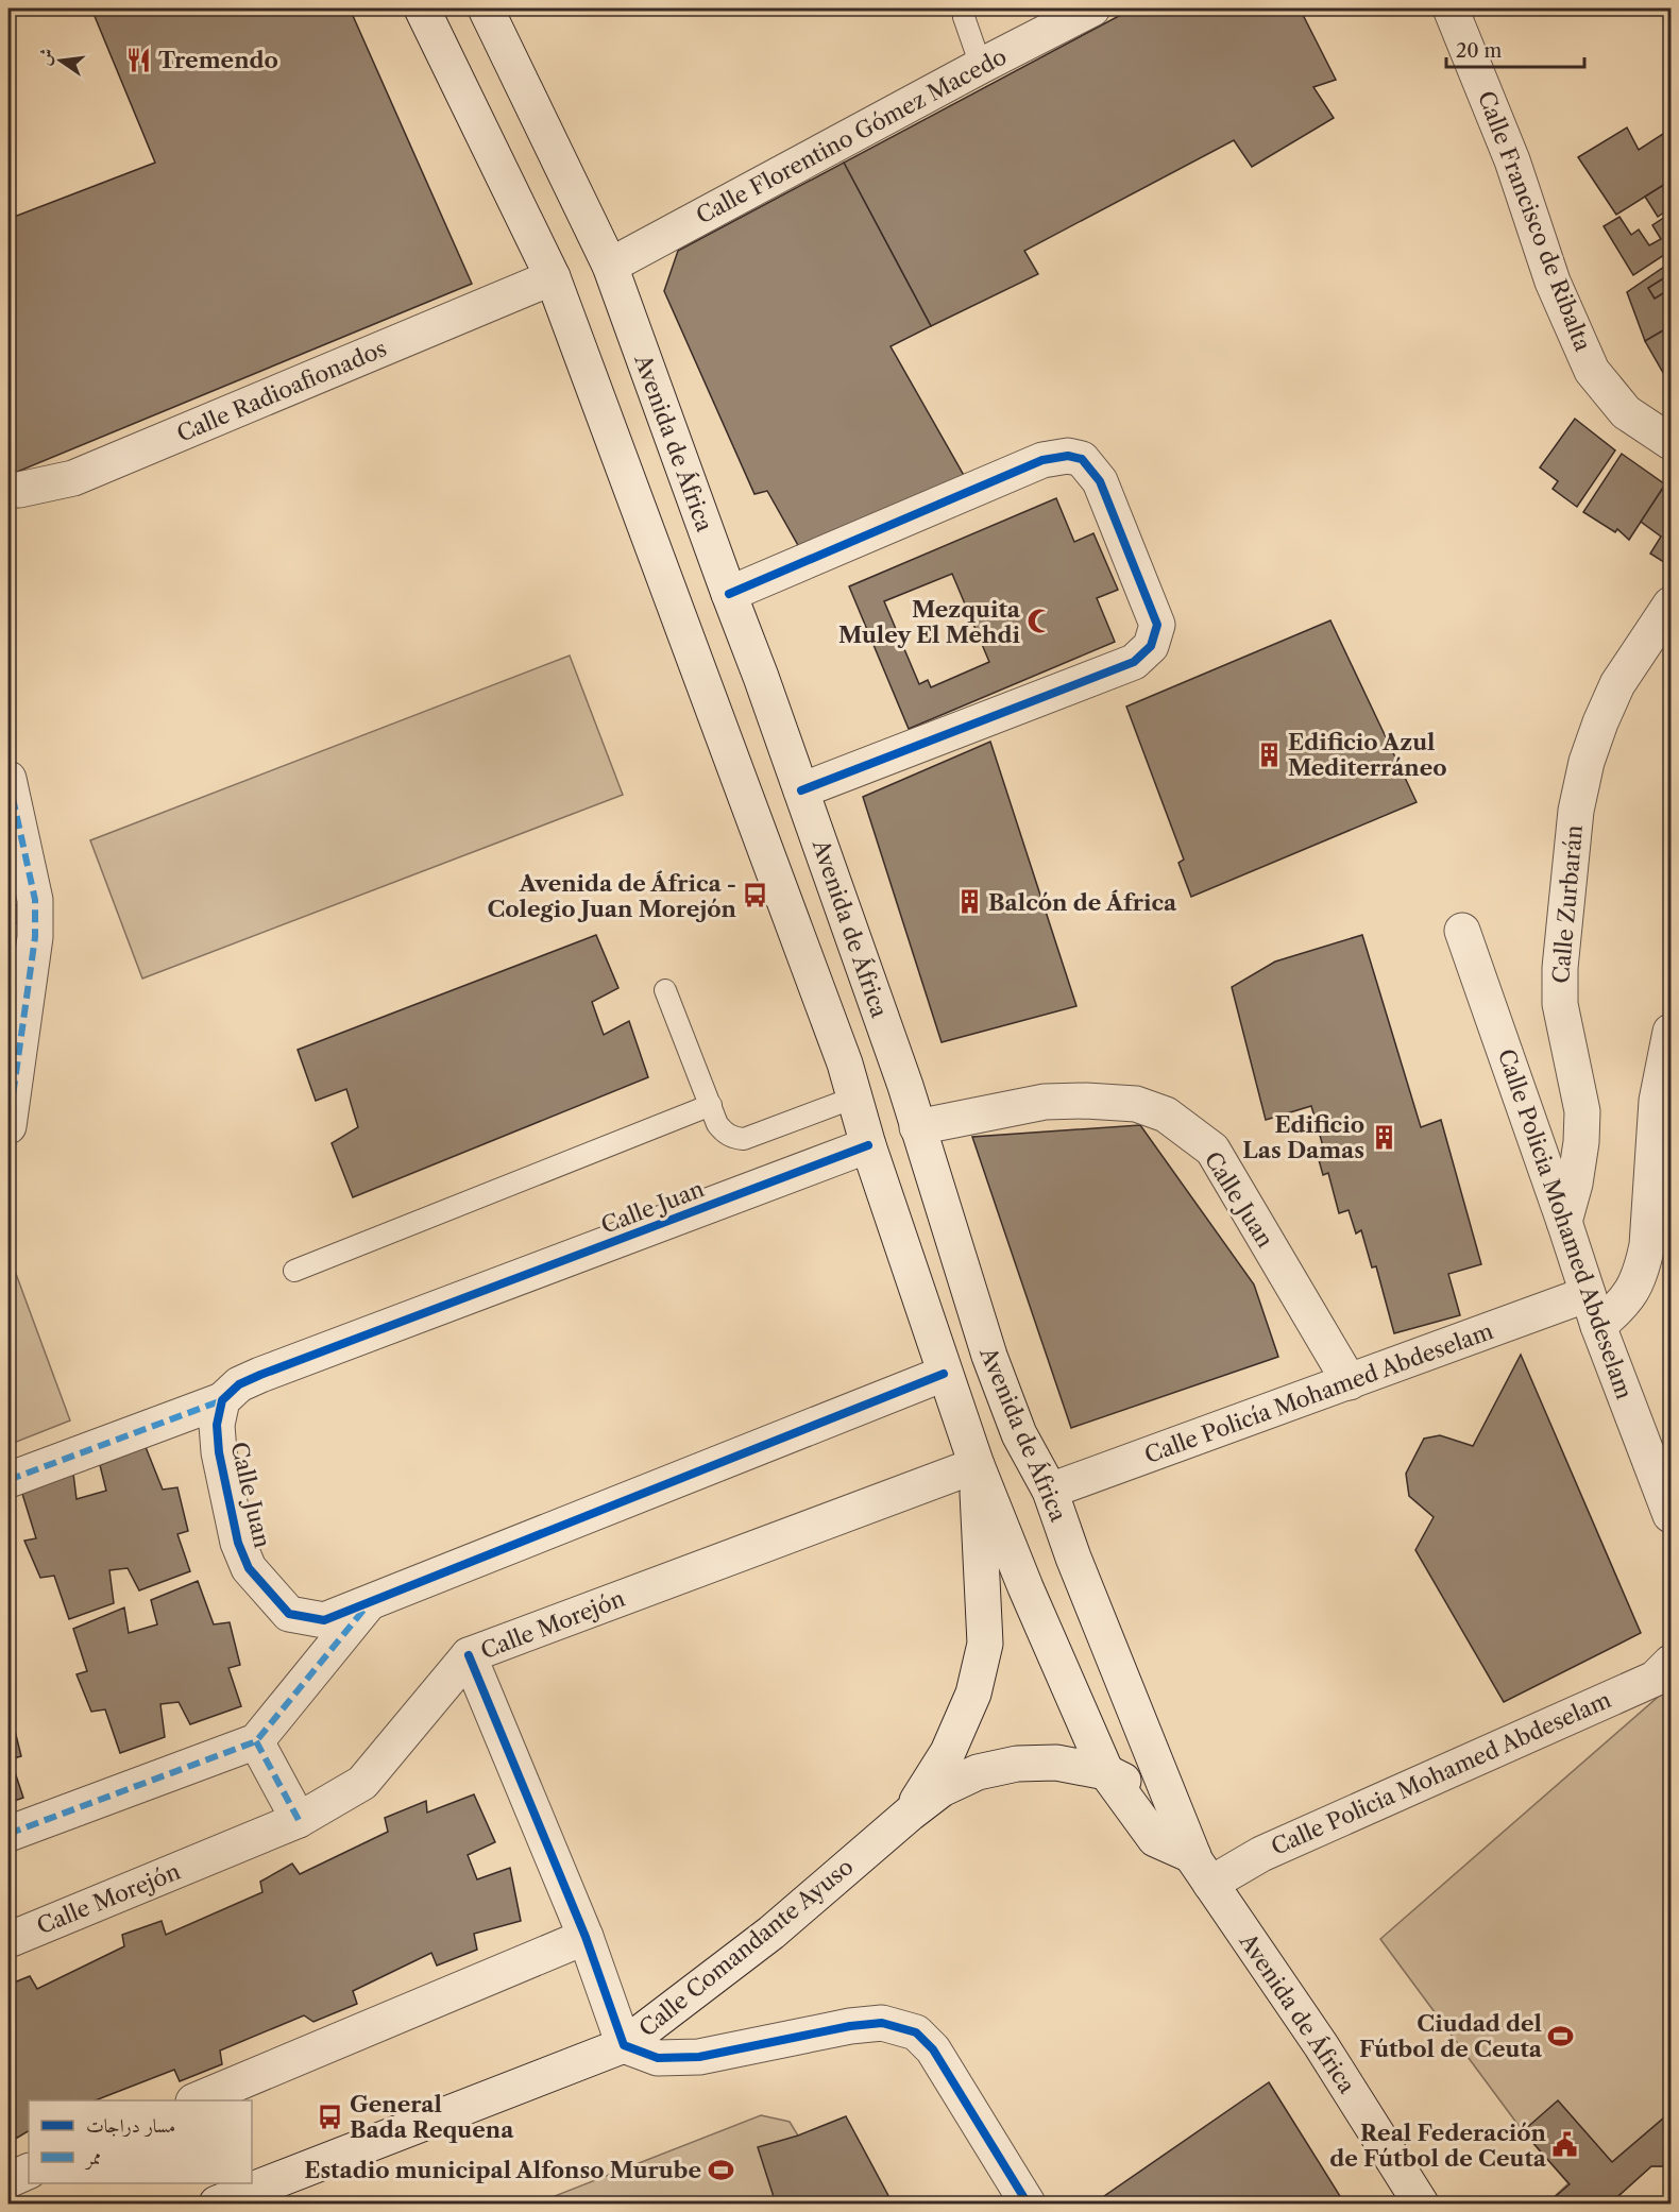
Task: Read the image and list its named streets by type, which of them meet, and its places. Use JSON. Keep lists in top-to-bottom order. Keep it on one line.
{"streets":{"street":["Calle Florentino Gómez Macedo","Calle Francisco de Ribalta","Calle Radioafionados","Avenida de África","Calle Zurbarán","Calle Juan","Calle Policia Mohamed Abdeselam","Calle Policía Mohamed Abdeselam","Calle Morejón","Calle Comandante Ayuso"]},"crossings":[["Calle Florentino Gómez Macedo","Avenida de África"],["Avenida de África","Calle Juan"],["Avenida de África","Calle Policia Mohamed Abdeselam"],["Avenida de África","Calle Policía Mohamed Abdeselam"],["Avenida de África","Calle Comandante Ayuso"],["Calle Zurbarán","Calle Policia Mohamed Abdeselam"],["Calle Juan","Calle Policía Mohamed Abdeselam"],["Calle Policia Mohamed Abdeselam","Calle Policía Mohamed Abdeselam"],["Calle Morejón","Calle Comandante Ayuso"]],"places":{"restaurant":["Tremendo"],"mosque":["Mezquita Muley El Mehdi"],"building":["Edificio Azul Mediterráneo","Balcón de África","Edificio Las Damas"],"bus stop":["Avenida de África - Colegio Juan Morejón","General Bada Requena"],"sports":["Ciudad del Fútbol de Ceuta","Estadio municipal Alfonso Murube"],"public building":["Real Federación de Fútbol de Ceuta"]},"legend":["مسار دراجات","ممر"],"scale_bar":"20 m","north":"left"}
